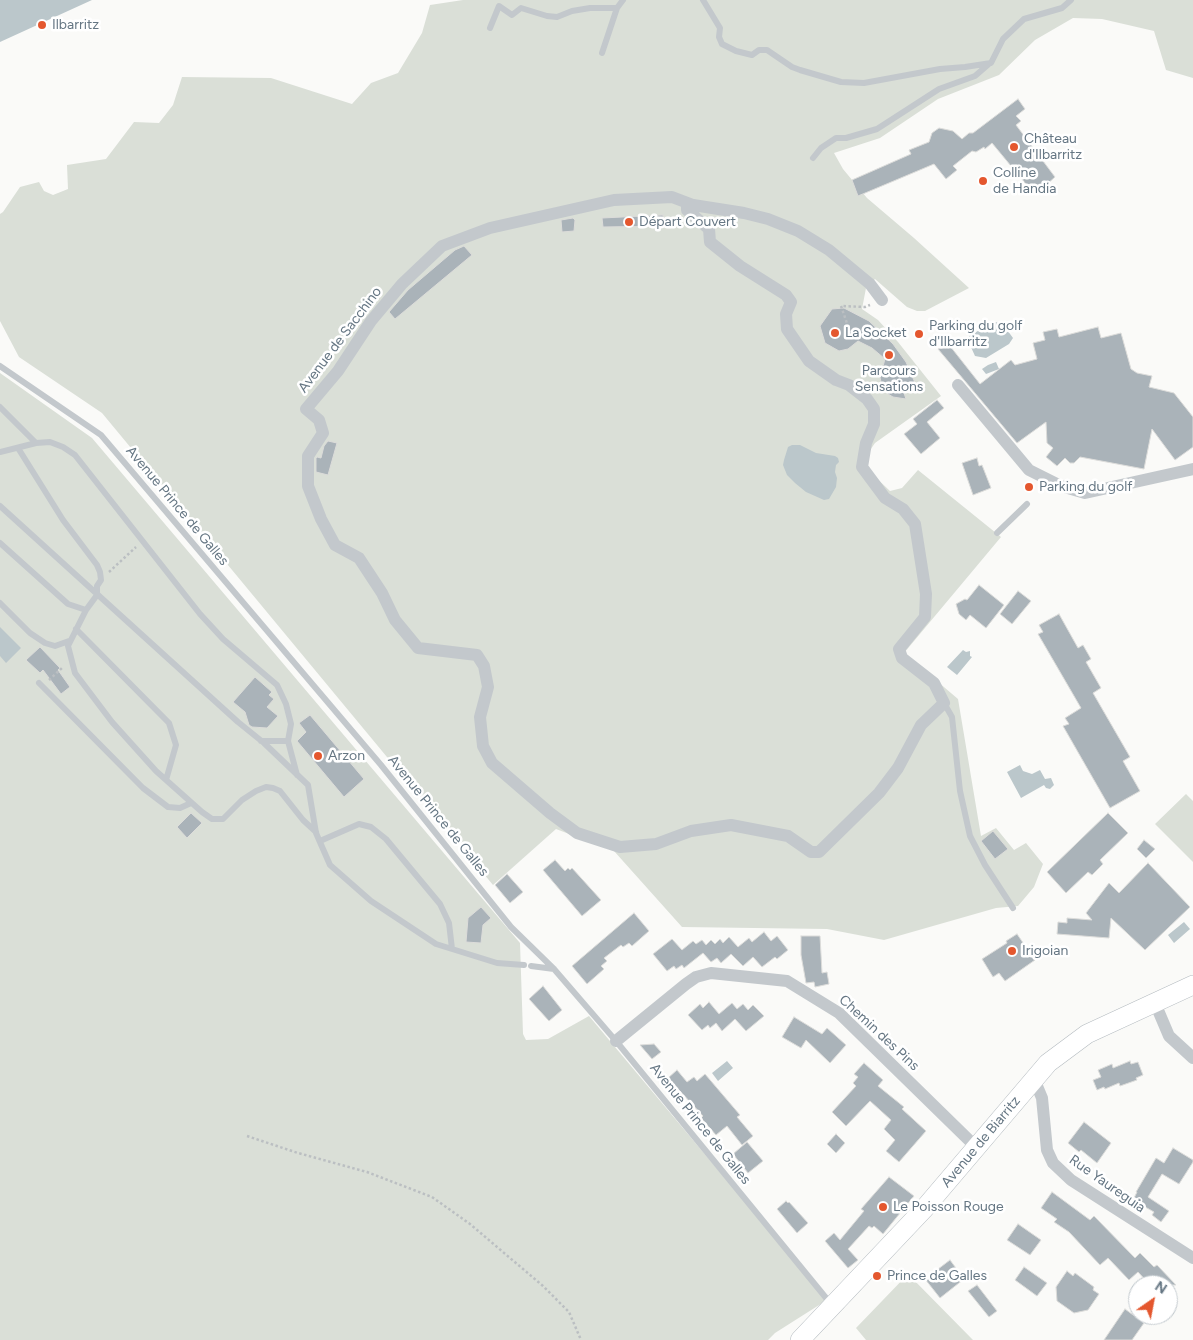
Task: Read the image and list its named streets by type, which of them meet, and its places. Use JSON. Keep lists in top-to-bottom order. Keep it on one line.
{"streets":{"main road":["Avenue de Biarritz"],"street":["Avenue de Sacchino","Chemin des Pins","Rue Yaureguia"],"lane":["Avenue Prince de Galles"]},"crossings":[["Avenue Prince de Galles","Chemin des Pins"],["Avenue Prince de Galles","Avenue de Biarritz"],["Chemin des Pins","Avenue de Biarritz"],["Avenue de Biarritz","Rue Yaureguia"]],"places":["Ilbarritz","Château d'Ilbarritz","Colline de Handia","Départ Couvert","La Socket","Parking du golf d'Ilbarritz","Parcours Sensations","Parking du golf","Arzon","Irigoian","Le Poisson Rouge","Prince de Galles"],"north":"top right"}
